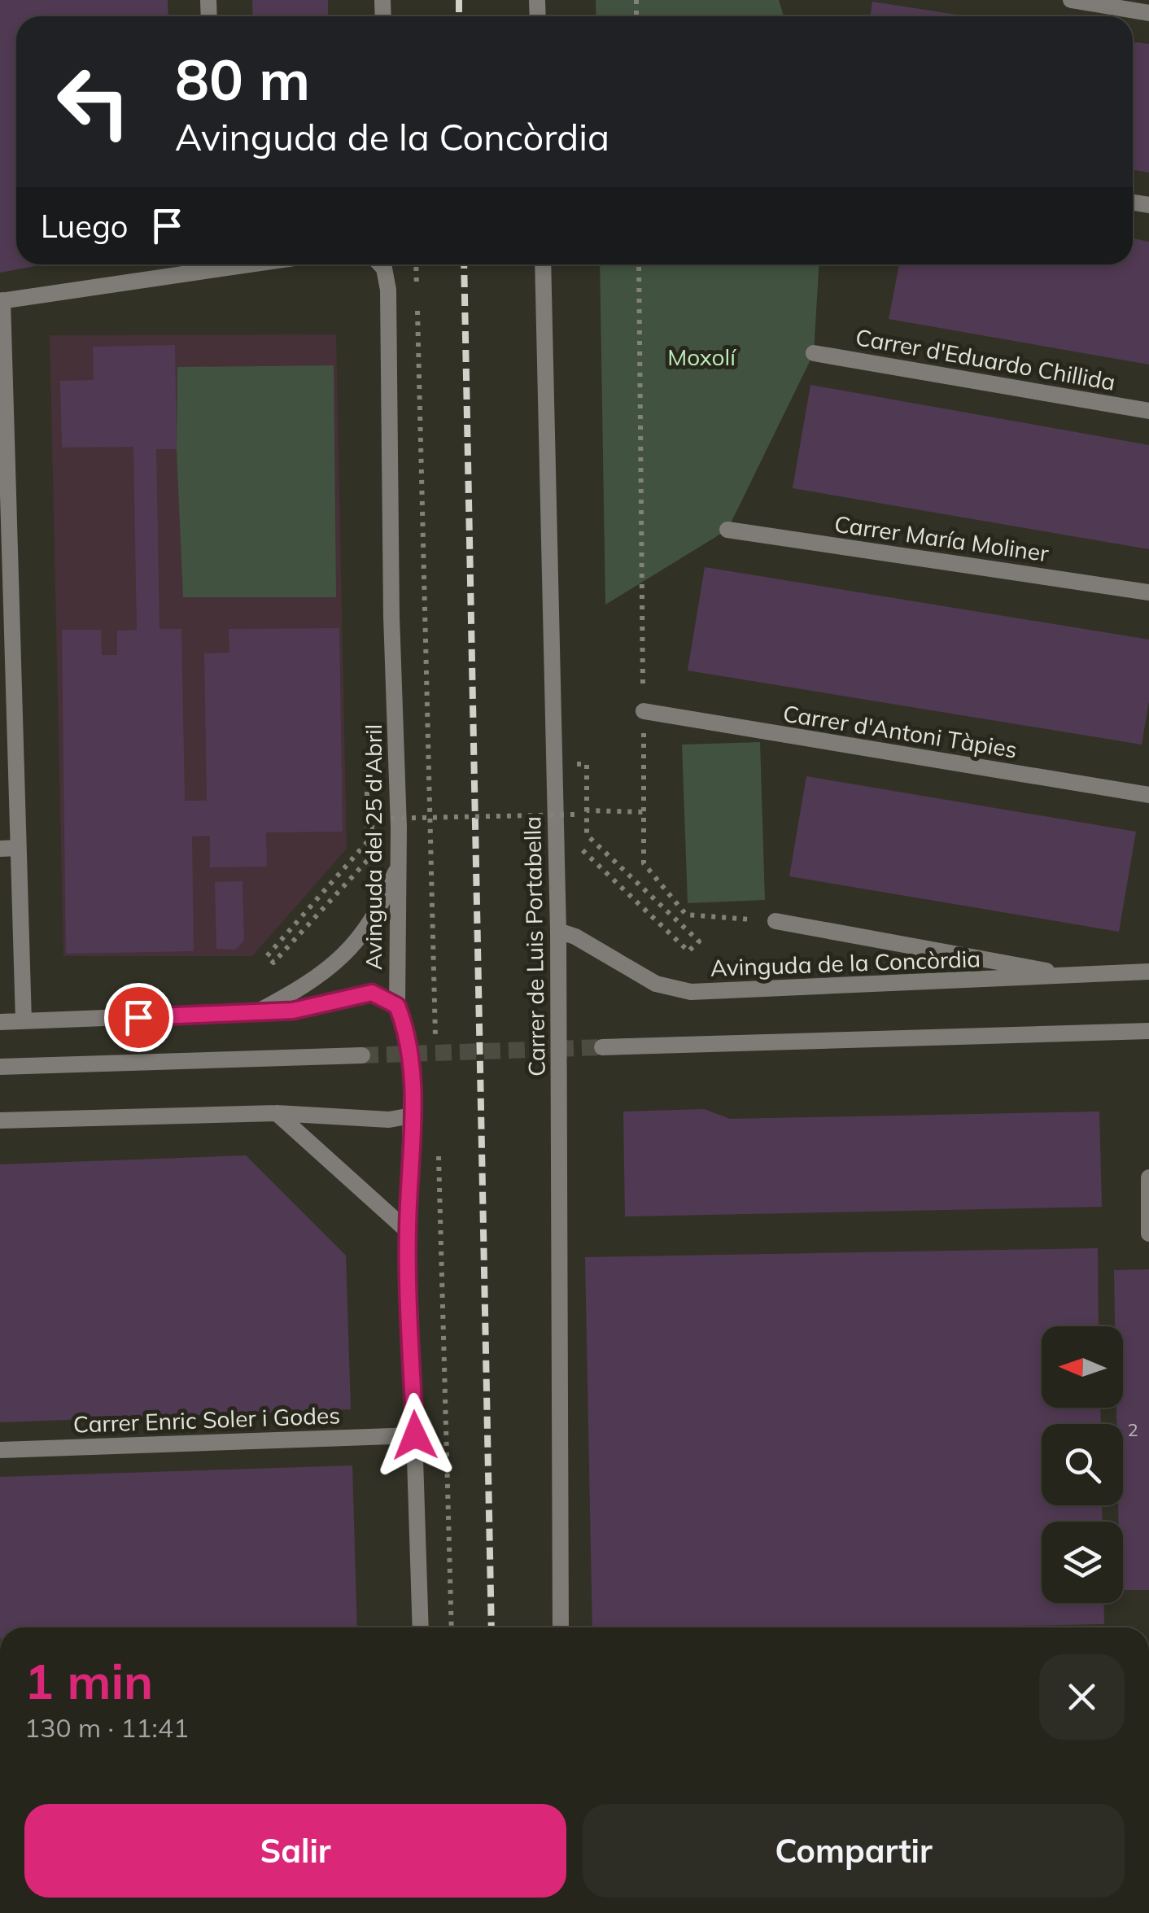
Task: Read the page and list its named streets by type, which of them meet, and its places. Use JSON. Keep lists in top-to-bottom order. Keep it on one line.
{"streets":{"street":["Carrer d'Eduardo Chillida","Carrer María Moliner","Carrer d'Antoni Tàpies","Avinguda del 25 d'Abril","Carrer de Luis Portabella","Avinguda de la Concòrdia","Carrer Enric Soler i Godes"]},"crossings":[["Avinguda del 25 d'Abril","Carrer Enric Soler i Godes"],["Carrer de Luis Portabella","Avinguda de la Concòrdia"]],"parks":["Moxolí"],"house_numbers":["2"],"north":"left","page":{"turn":["80 m","Avinguda de la Concòrdia"],"then":"Luego","heading":["1 min","130 m · 11:41"],"buttons":["Salir","Compartir"]}}
